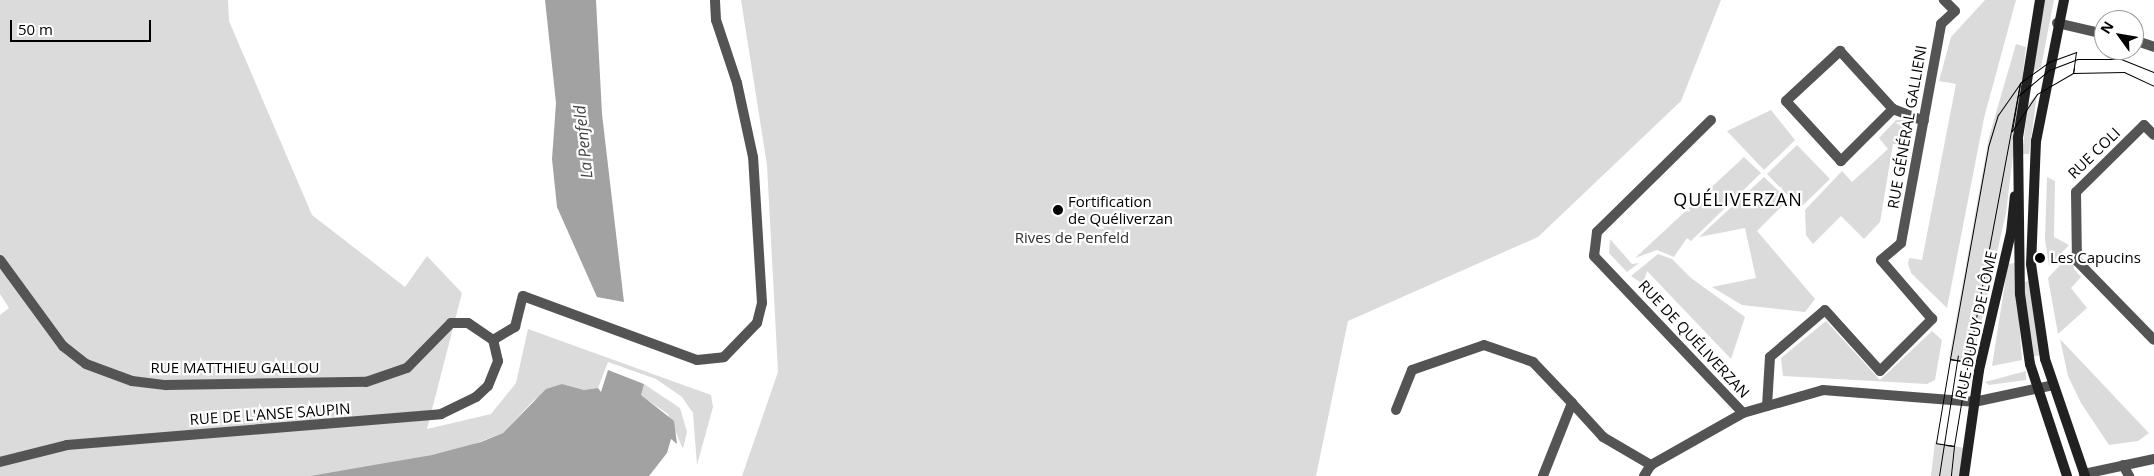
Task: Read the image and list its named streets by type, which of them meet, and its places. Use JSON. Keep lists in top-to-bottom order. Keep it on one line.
{"streets":{"main road":["RUE DUPUY DE LÔME"],"street":["RUE GÉNÉRAL GALLIENI","RUE COLI","RUE DE QUÉLIVERZAN","RUE MATTHIEU GALLOU","RUE DE L'ANSE SAUPIN"]},"crossings":[["RUE GÉNÉRAL GALLIENI","RUE DE QUÉLIVERZAN"],["RUE DUPUY DE LÔME","RUE DE QUÉLIVERZAN"],["RUE MATTHIEU GALLOU","RUE DE L'ANSE SAUPIN"]],"districts":["QUÉLIVERZAN"],"water":["La Penfeld"],"parks":["Rives de Penfeld"],"places":["Fortification de Quéliverzan","Les Capucins"],"scale_bar":"50 m","north":"top left"}
